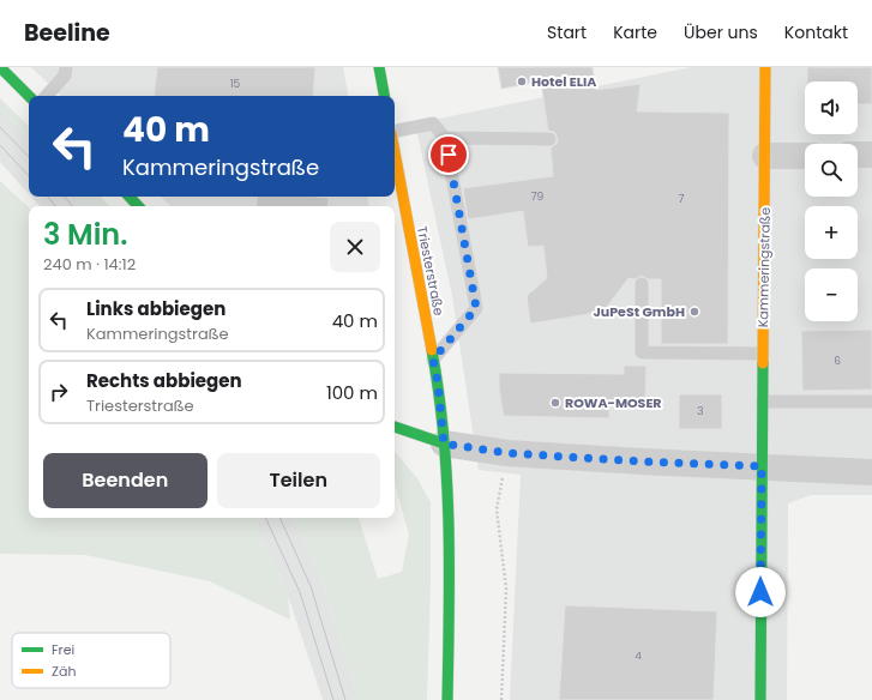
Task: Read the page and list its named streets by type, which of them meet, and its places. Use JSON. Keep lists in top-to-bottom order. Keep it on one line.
{"streets":{"street":["Kammeringstraße","Triesterstraße"]},"places":["Hotel ELIA","JuPeSt GmbH","ROWA-MOSER"],"house_numbers":["15","79","7","6","3","4"],"legend":["Frei","Zäh"],"page":{"header":"Beeline","nav":["Start","Karte","Über uns","Kontakt"],"map_buttons":["+","−"],"turn":["40 m","Kammeringstraße"],"heading":["3 Min.","240 m · 14:12"],"list":[{"name":"Links abbiegen","note":"Kammeringstraße","value":"40 m"},{"name":"Rechts abbiegen","note":"Triesterstraße","value":"100 m"}],"buttons":["Beenden","Teilen"]}}
